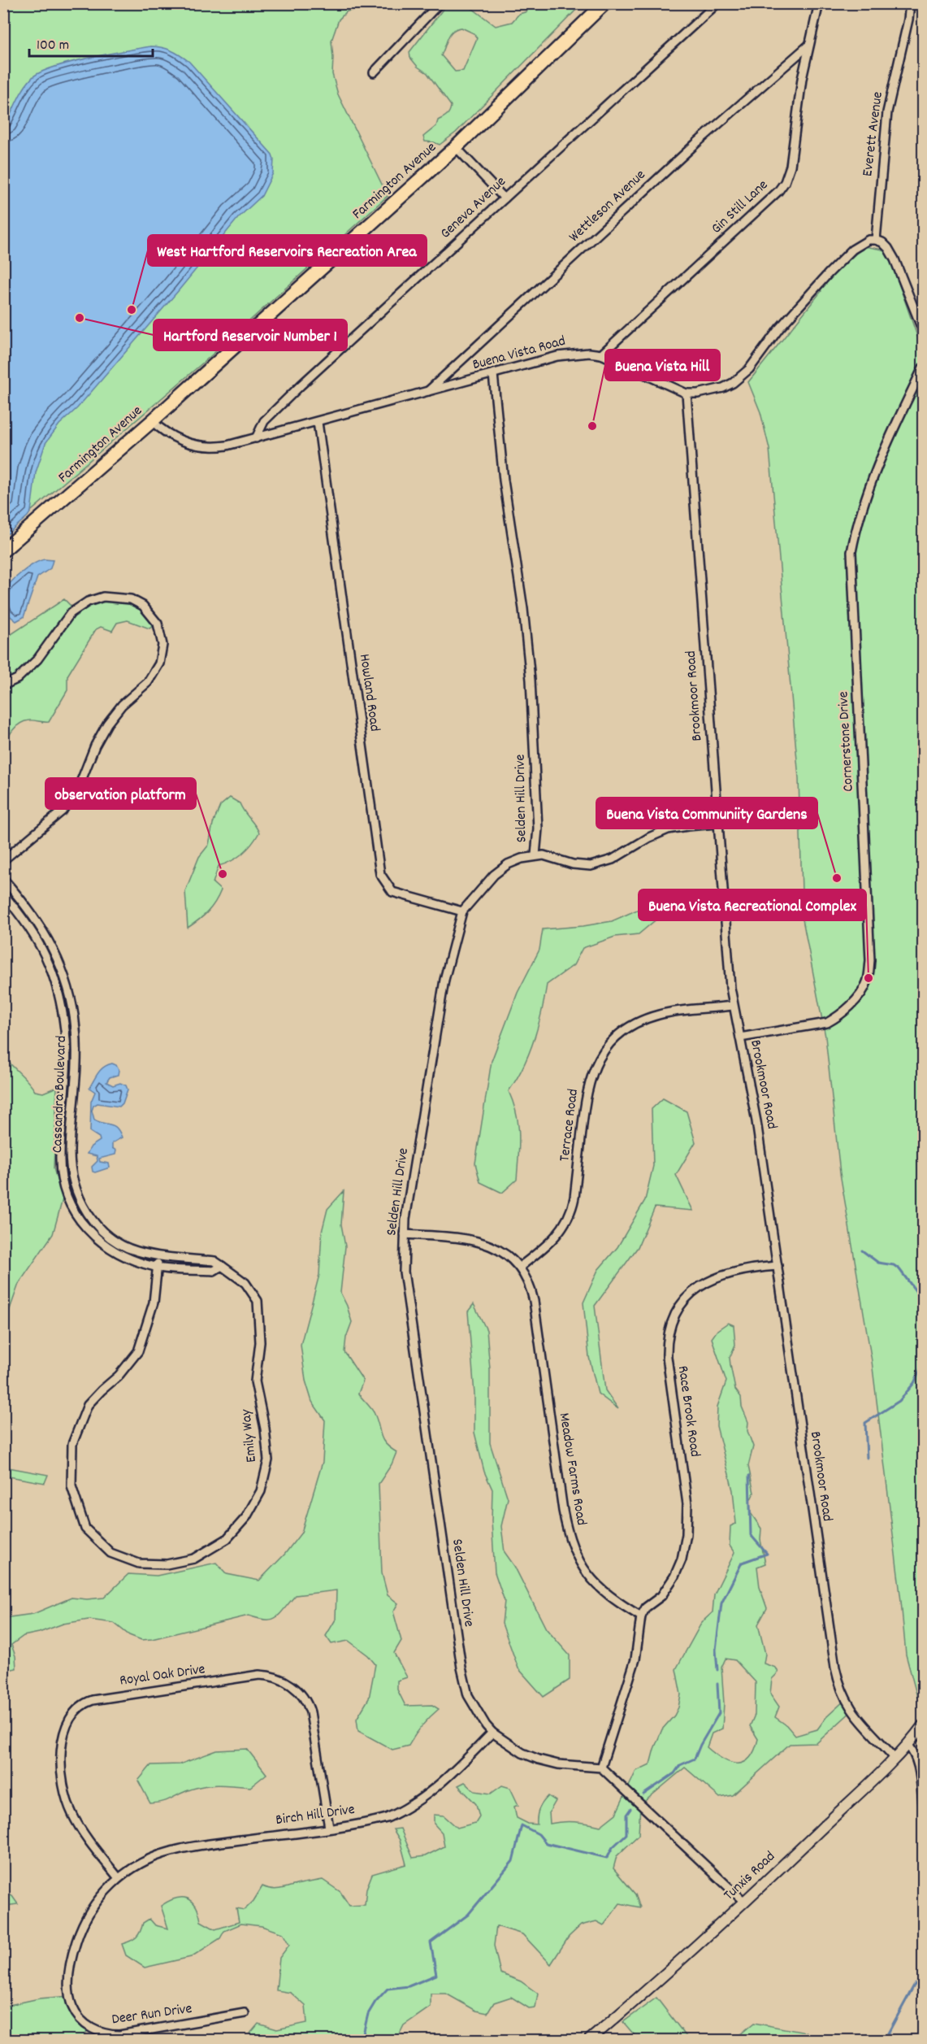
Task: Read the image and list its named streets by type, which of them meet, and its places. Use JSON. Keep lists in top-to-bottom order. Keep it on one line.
{"streets":{"main road":["Farmington Avenue"],"street":["Everett Avenue","Wettleson Avenue","Gin Still Lane","Geneva Avenue","Buena Vista Road","Howland Road","Brookmoor Road","Cornerstone Drive","Selden Hill Drive","Cassandra Boulevard","Terrace Road","Race Brook Road","Emily Way","Meadow Farms Road","Royal Oak Drive","Birch Hill Drive","Tunxis Road","Deer Run Drive"]},"crossings":[["Farmington Avenue","Buena Vista Road"],["Wettleson Avenue","Gin Still Lane"],["Wettleson Avenue","Buena Vista Road"],["Gin Still Lane","Buena Vista Road"],["Geneva Avenue","Buena Vista Road"],["Buena Vista Road","Howland Road"],["Buena Vista Road","Brookmoor Road"],["Buena Vista Road","Selden Hill Drive"],["Howland Road","Selden Hill Drive"],["Brookmoor Road","Cornerstone Drive"],["Brookmoor Road","Terrace Road"],["Brookmoor Road","Race Brook Road"],["Brookmoor Road","Tunxis Road"],["Selden Hill Drive","Meadow Farms Road"],["Selden Hill Drive","Birch Hill Drive"],["Cassandra Boulevard","Emily Way"],["Terrace Road","Meadow Farms Road"],["Race Brook Road","Meadow Farms Road"],["Royal Oak Drive","Birch Hill Drive"],["Royal Oak Drive","Deer Run Drive"],["Birch Hill Drive","Deer Run Drive"]],"places":["West Hartford Reservoirs Recreation Area","Hartford Reservoir Number 1","Buena Vista Hill","observation platform","Buena Vista Communiity Gardens","Buena Vista Recreational Complex"],"scale_bar":"100 m"}
